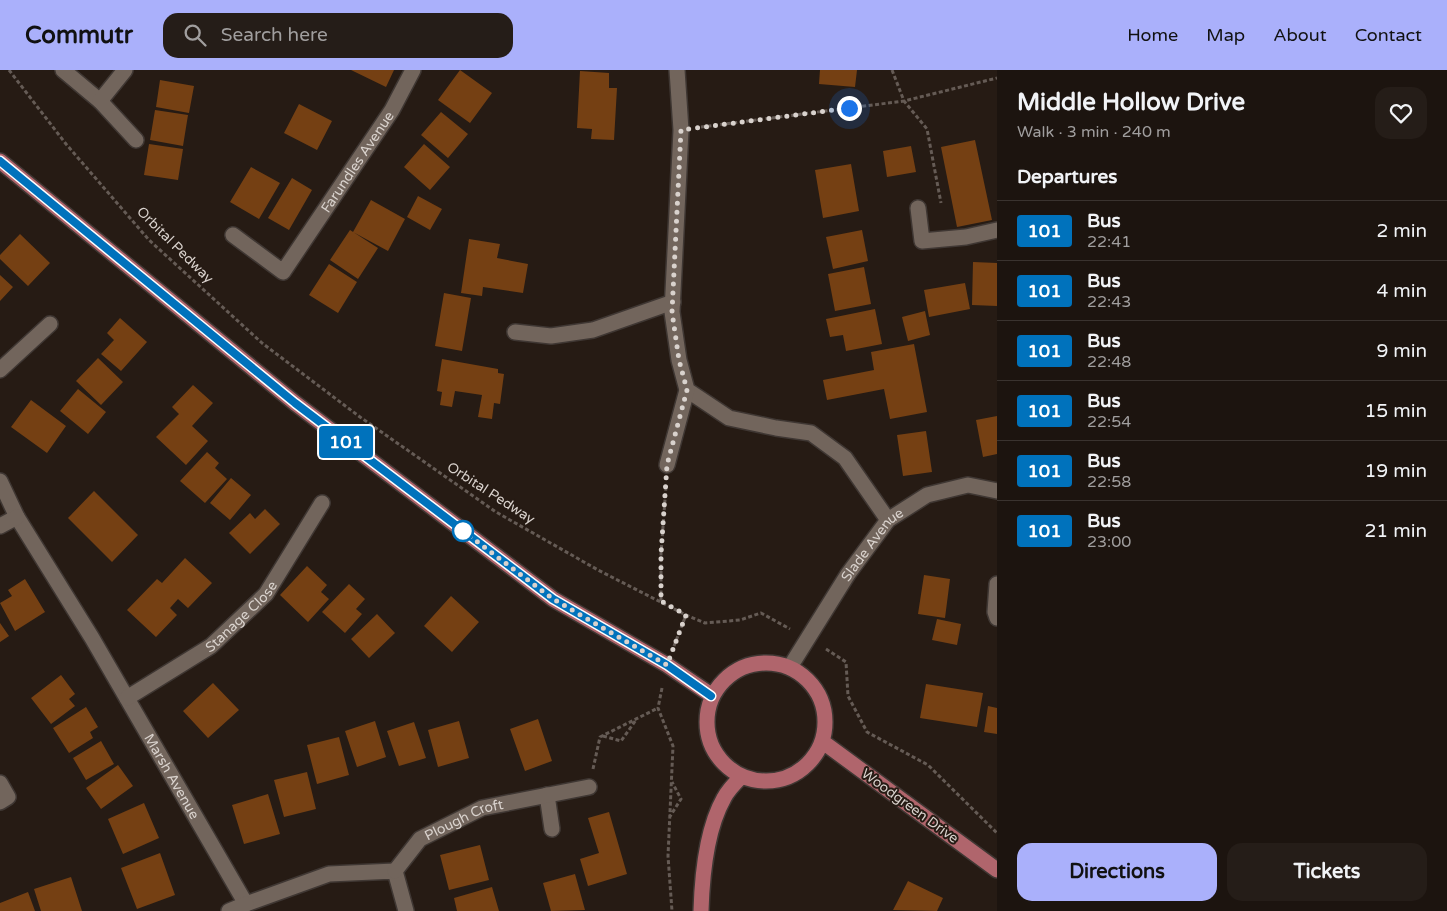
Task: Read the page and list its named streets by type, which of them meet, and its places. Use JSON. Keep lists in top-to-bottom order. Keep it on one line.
{"streets":{"main road":["Woodgreen Drive"],"street":["Farundles Avenue","Slade Avenue","Stanage Close","Marsh Avenue","Plough Croft"],"path":["Orbital Pedway"]},"crossings":[["Orbital Pedway","Slade Avenue"],["Slade Avenue","Woodgreen Drive"],["Stanage Close","Marsh Avenue"]],"lines":["bus line 101"],"page":{"header":"Commutr","search":"Search here","nav":["Home","Map","About","Contact"],"on_map":"101","heading":[["Middle Hollow Drive","Walk · 3 min · 240 m"],"Departures"],"list":[{"mark":"101","name":"Bus","note":"22:41","value":"2 min"},{"mark":"101","name":"Bus","note":"22:43","value":"4 min"},{"mark":"101","name":"Bus","note":"22:48","value":"9 min"},{"mark":"101","name":"Bus","note":"22:54","value":"15 min"},{"mark":"101","name":"Bus","note":"22:58","value":"19 min"},{"mark":"101","name":"Bus","note":"23:00","value":"21 min"}],"buttons":["Directions","Tickets"]}}
